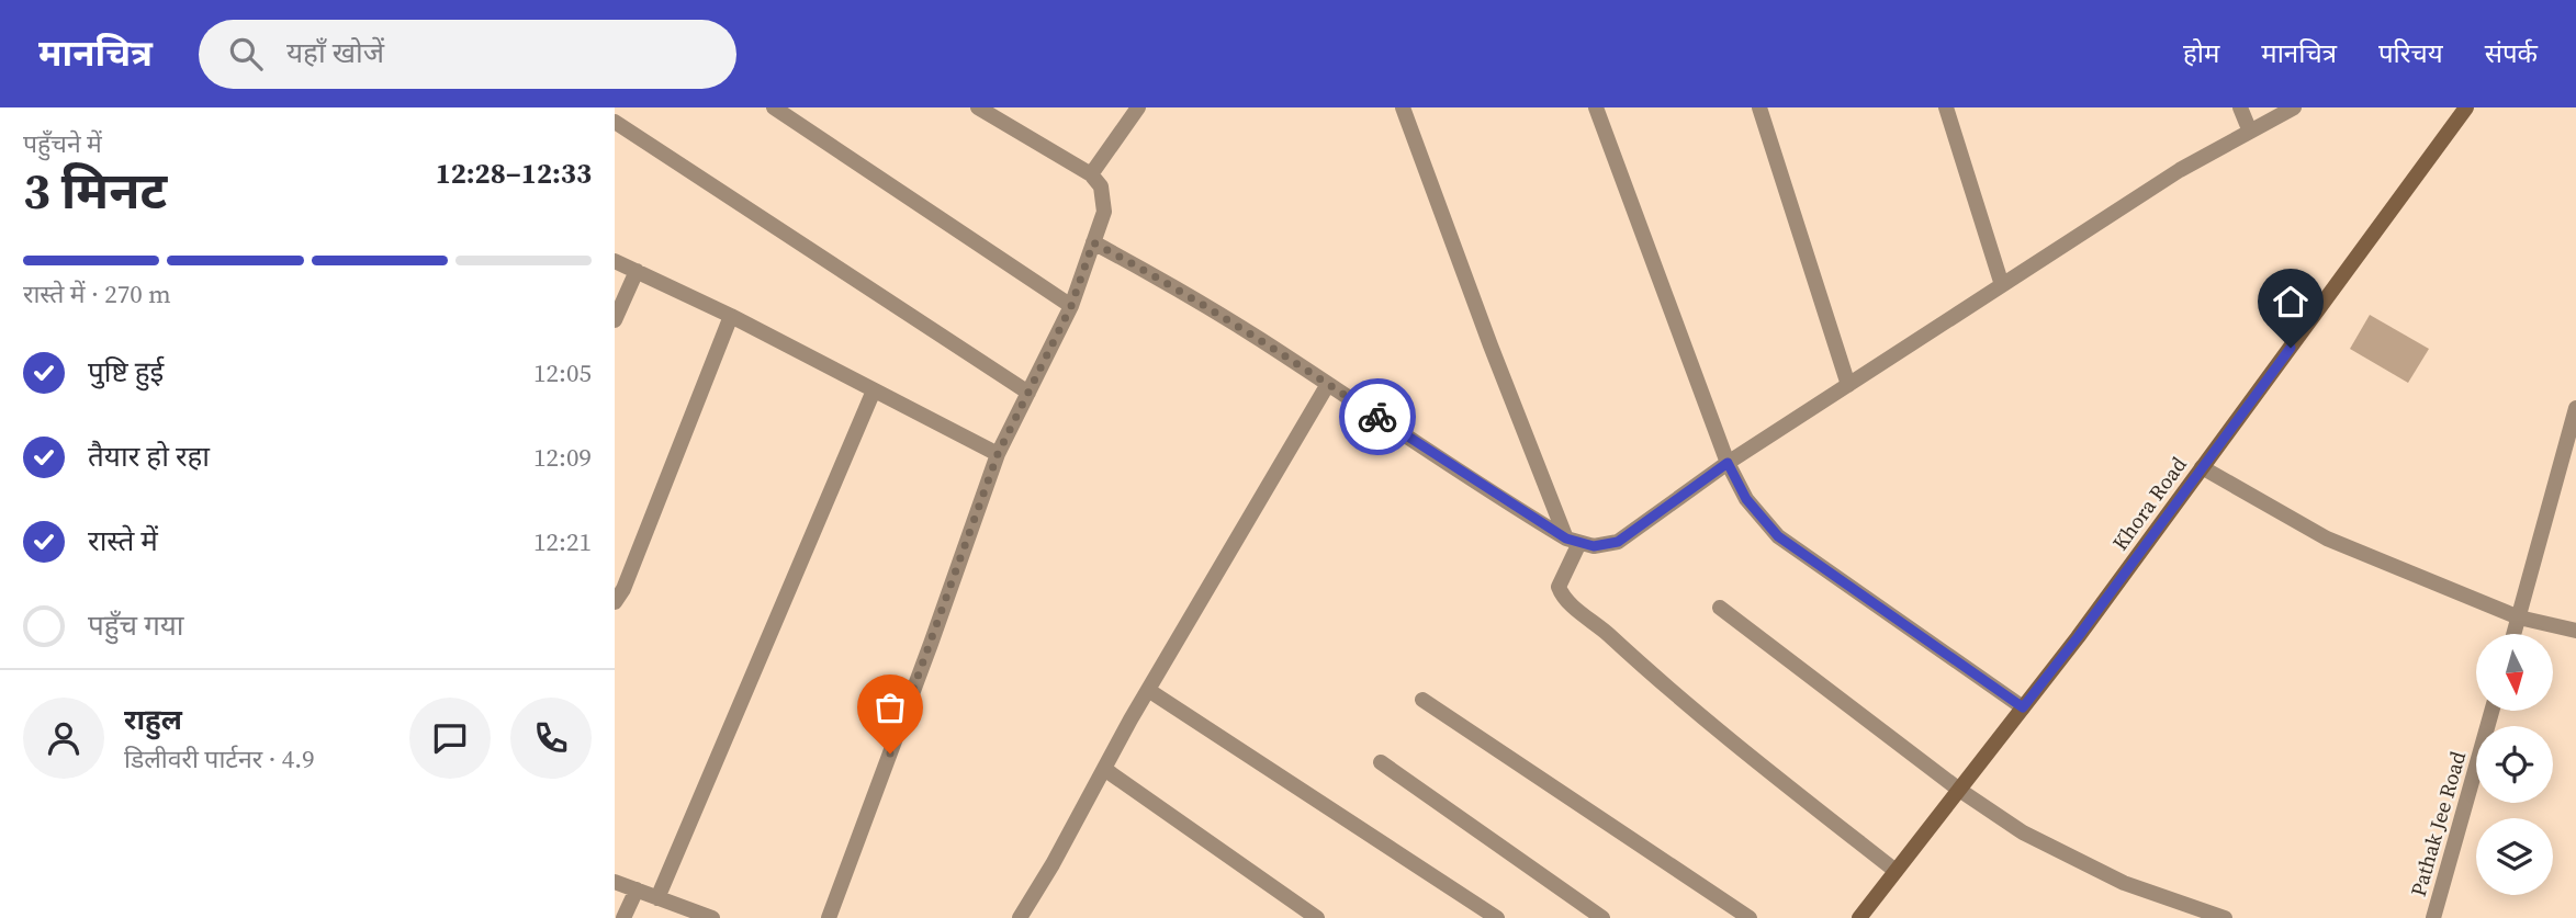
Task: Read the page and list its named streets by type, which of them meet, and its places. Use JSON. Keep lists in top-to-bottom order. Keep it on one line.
{"streets":{"street":["Khora Road","Pathak Jee Road"]},"north":"bottom","page":{"header":"मानचित्र","search":"यहाँ खोजें","nav":["होम","मानचित्र","परिचय","संपर्क"],"heading":["3 मिनट","पहुँचने में","12:28–12:33"],"panel":["राहुल","डिलीवरी पार्टनर · 4.9"],"bar":"रास्ते में · 270 m","list":[["पुष्टि हुई","12:05"],["तैयार हो रहा","12:09"],["रास्ते में","12:21"],"पहुँच गया"]}}
